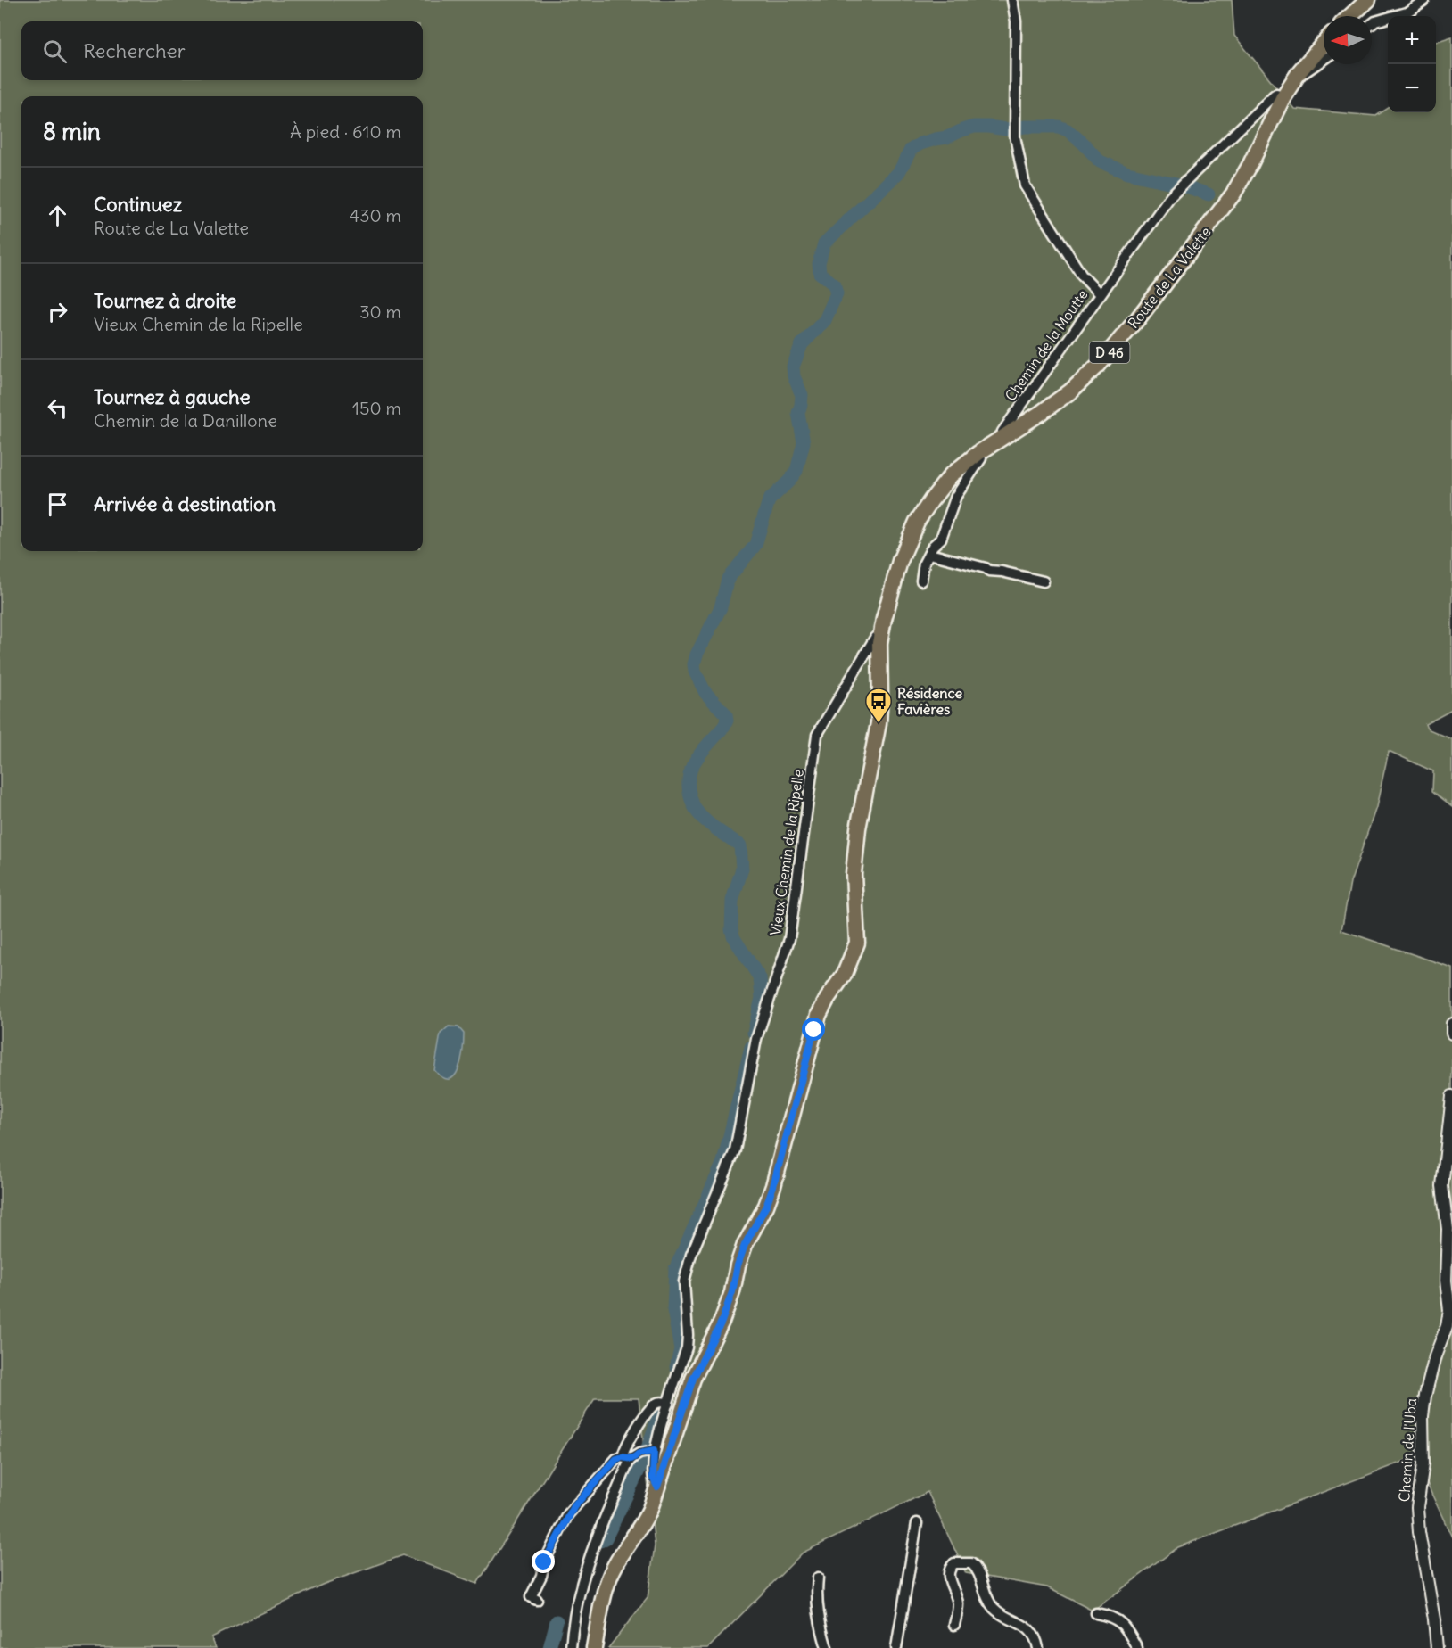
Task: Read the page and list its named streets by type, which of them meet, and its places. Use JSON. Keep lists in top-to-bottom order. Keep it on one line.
{"streets":{"main road":["Route de La Valette","D 46"],"street":["Chemin de la Moutte","Vieux Chemin de la Ripelle","Chemin de l'Uba"]},"crossings":[["Route de La Valette","Chemin de la Moutte"],["Route de La Valette","D 46"],["Route de La Valette","Vieux Chemin de la Ripelle"]],"places":{"bus stop":["Résidence Favières"]},"north":"left","page":{"map_buttons":["+","−"],"search":"Rechercher","heading":["8 min","À pied · 610 m"],"list":[["Continuez","Route de La Valette","430 m"],["Tournez à droite","Vieux Chemin de la Ripelle","30 m"],["Tournez à gauche","Chemin de la Danillone","150 m"],"Arrivée à destination"]}}
